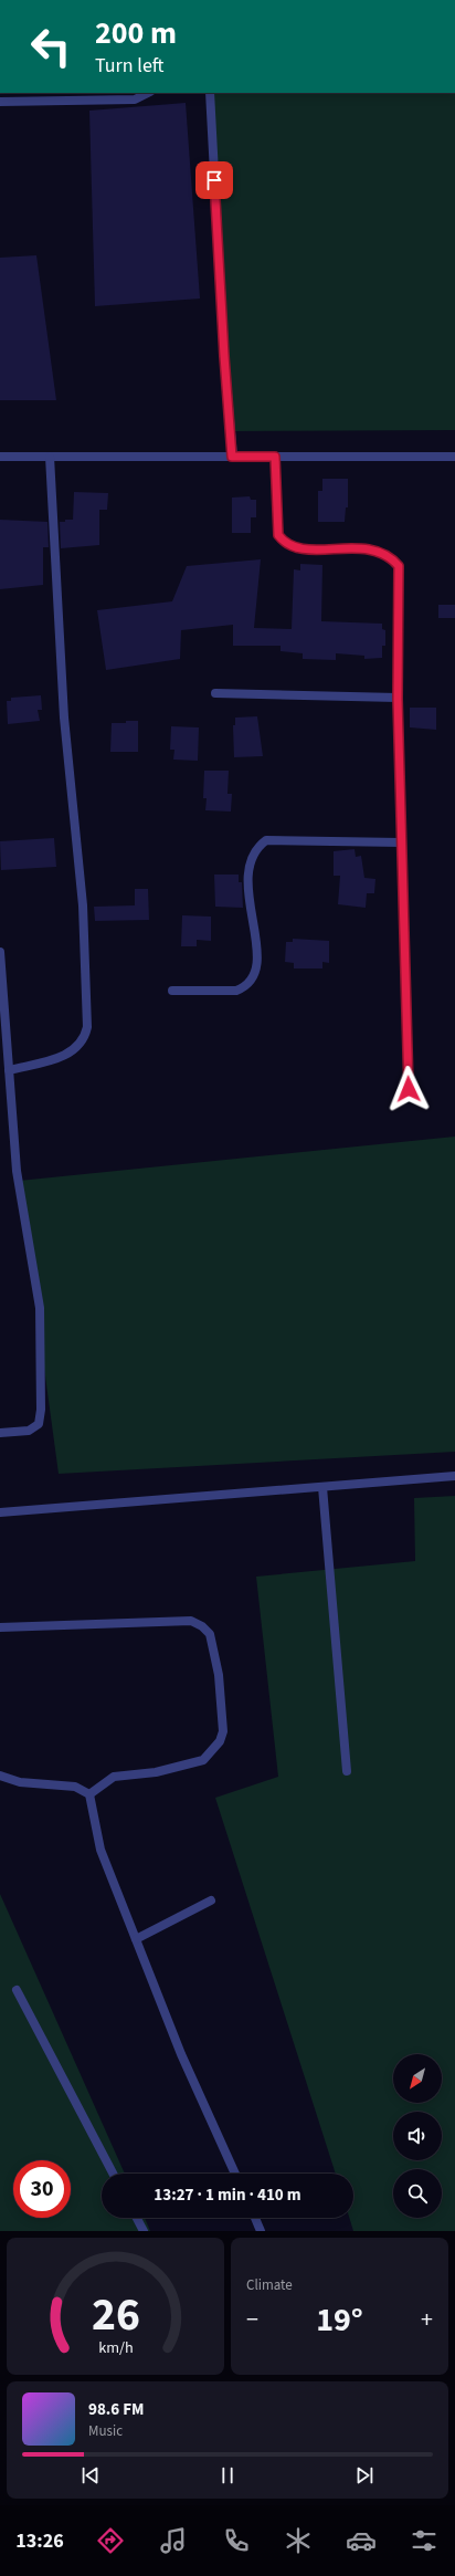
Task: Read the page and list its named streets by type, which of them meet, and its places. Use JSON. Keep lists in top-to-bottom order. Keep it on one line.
{"north":"bottom left","page":{"turn":["200 m","Turn left"],"limit":"30","trip":"13:27 · 1 min · 410 m","tile":"Climate","heat":["−","19°","+"],"song":["98.6 FM","Music"],"tabs":"13:26","gauge":["26","km/h"]}}
